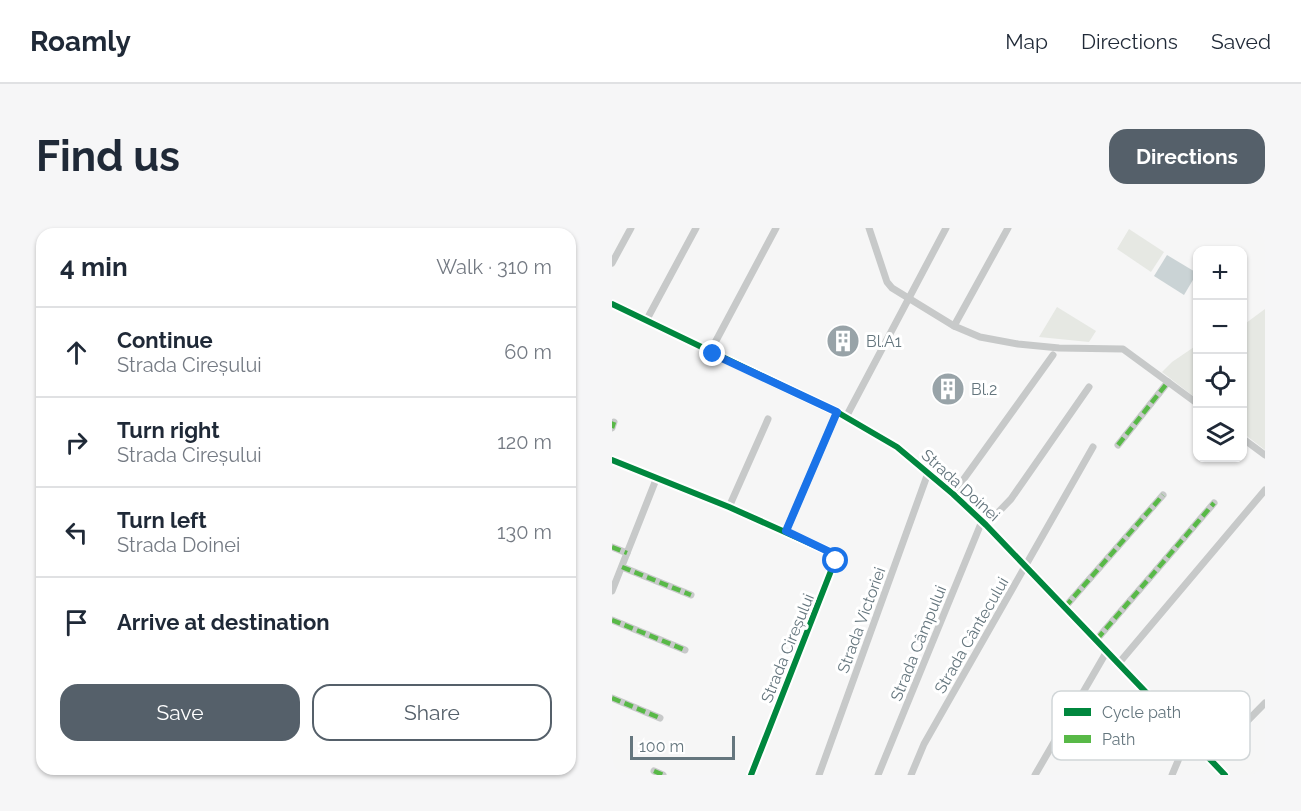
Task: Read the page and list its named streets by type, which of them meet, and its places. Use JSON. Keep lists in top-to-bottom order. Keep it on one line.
{"streets":{"street":["Strada Doinei","Strada Victoriei","Strada Cântecului","Strada Câmpului","Strada Cireșului"]},"crossings":[["Strada Doinei","Strada Victoriei"],["Strada Doinei","Strada Cântecului"],["Strada Doinei","Strada Câmpului"]],"places":{"building":["Bl.A1","Bl.2"]},"legend":["Cycle path","Path"],"scale_bar":"100 m","page":{"header":"Roamly","nav":["Map","Directions","Saved"],"buttons":["Directions",["Save","Share"]],"title":"Find us","heading":["4 min","Walk · 310 m"],"map_buttons":["+","−"],"list":[["Continue","Strada Cireșului","60 m"],["Turn right","Strada Cireșului","120 m"],["Turn left","Strada Doinei","130 m"],"Arrive at destination"],"scale":"100 m"}}
